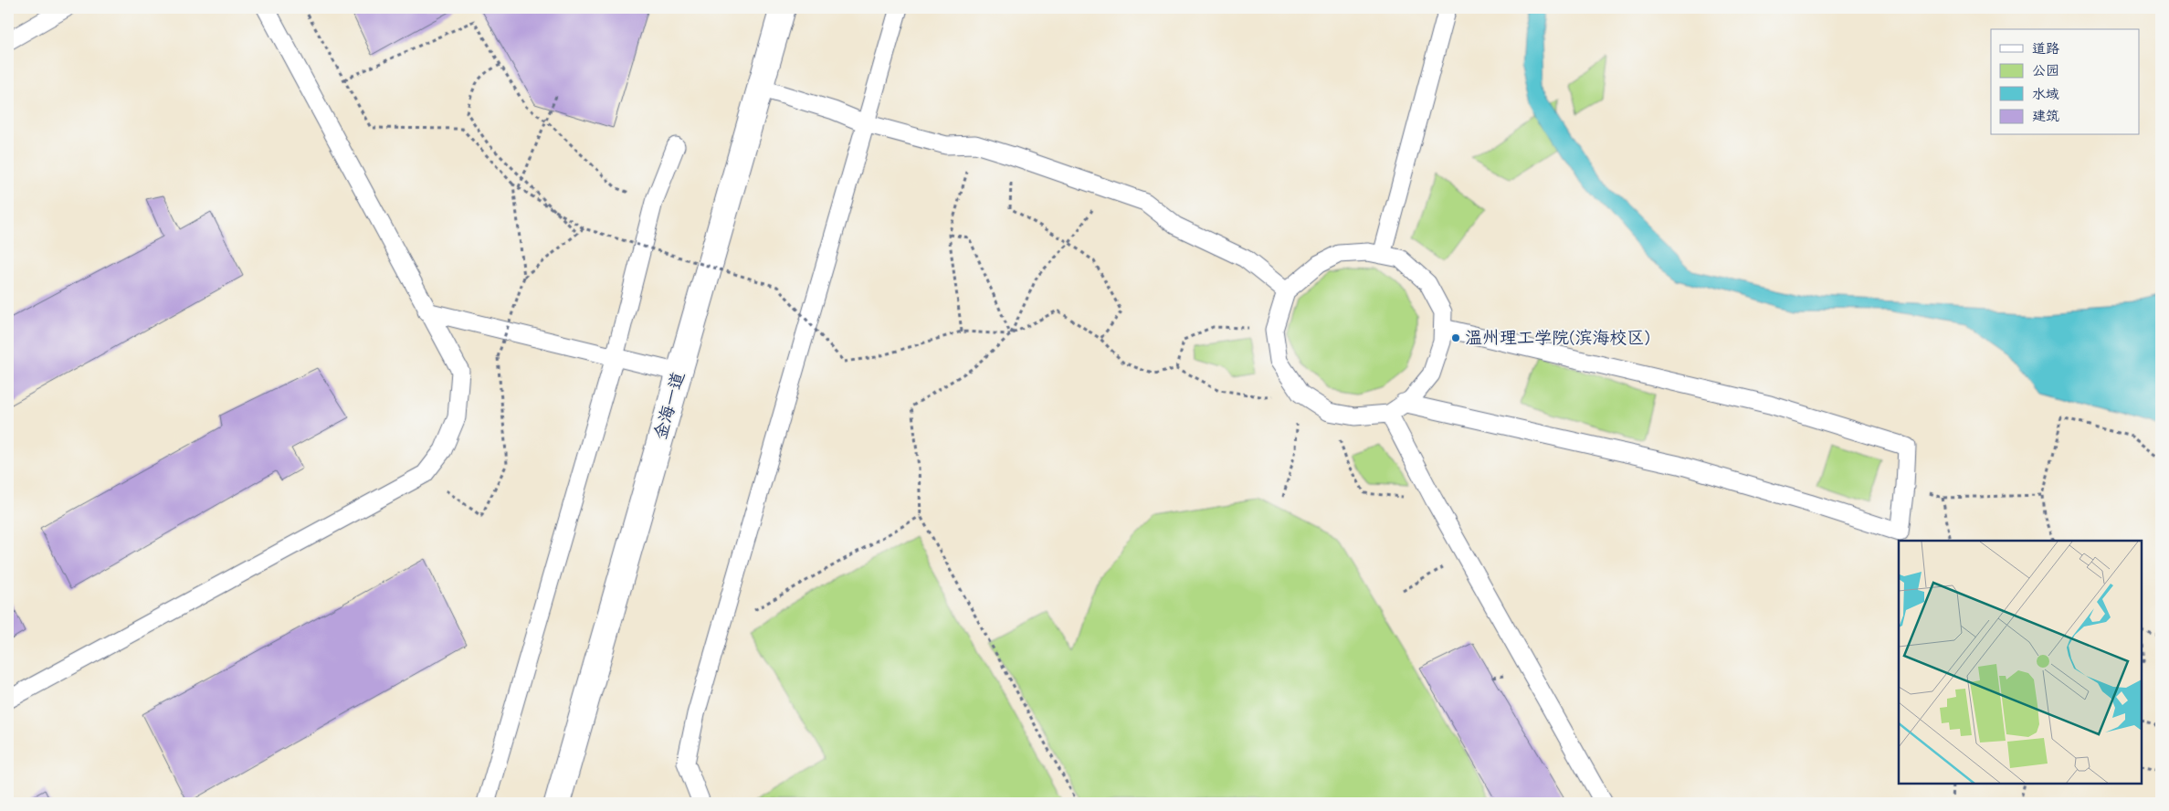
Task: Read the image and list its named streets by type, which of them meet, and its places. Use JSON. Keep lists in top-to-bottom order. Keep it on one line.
{"streets":{"street":["金海一道"]},"places":["温州理工学院(滨海校区)"],"legend":["道路","公园","水域","建筑"]}
